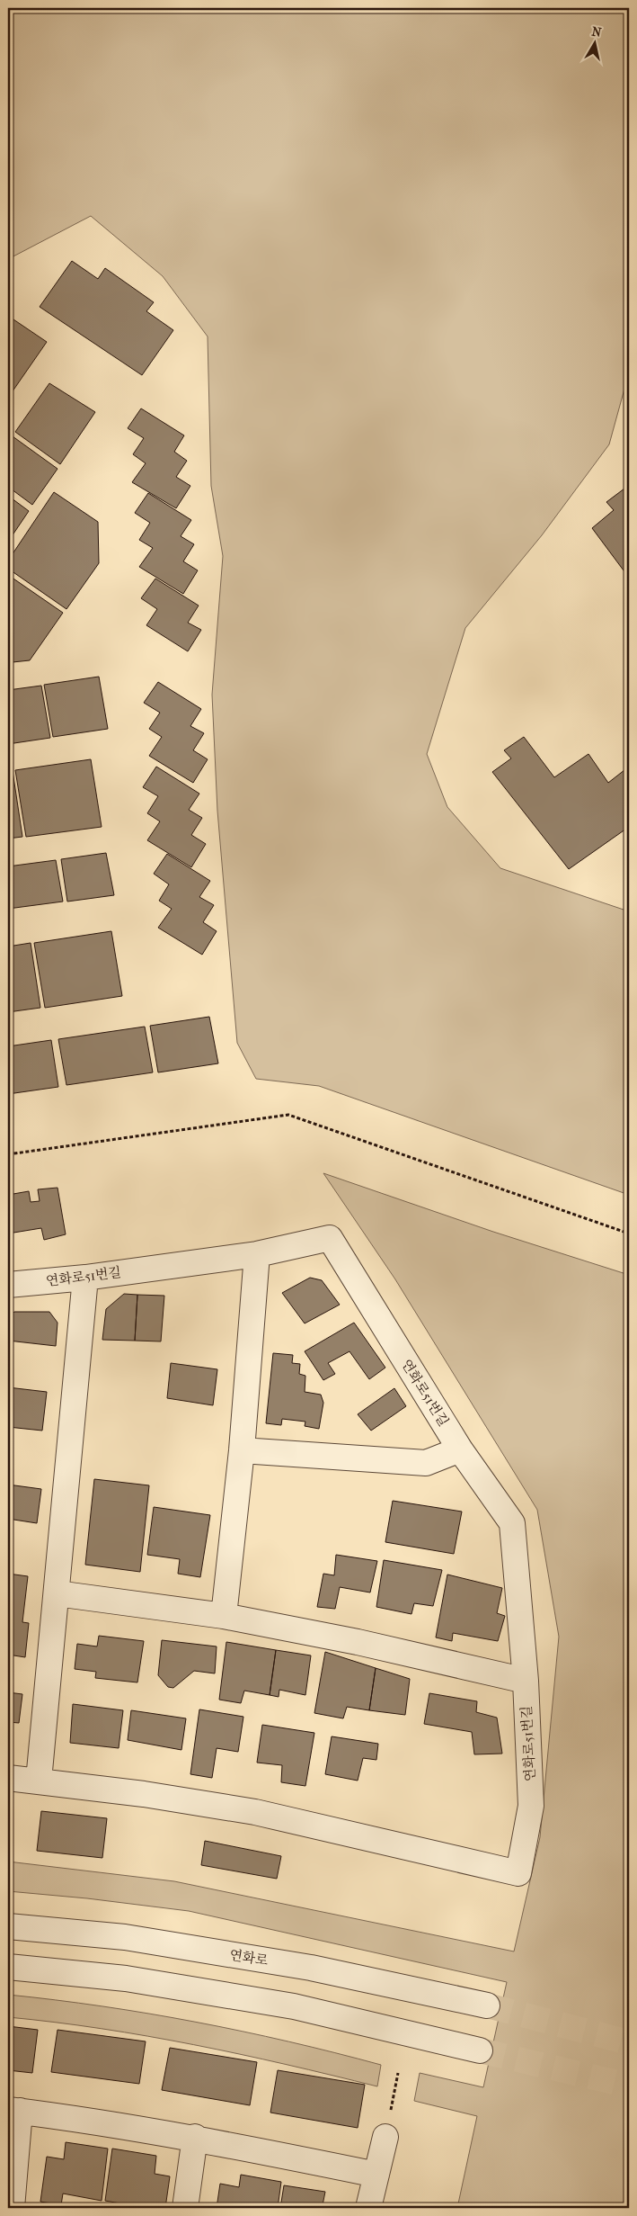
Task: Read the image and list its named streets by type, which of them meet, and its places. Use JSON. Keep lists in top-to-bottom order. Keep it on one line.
{"streets":{"street":["연화로51번길","연화로"]},"north":"top"}
